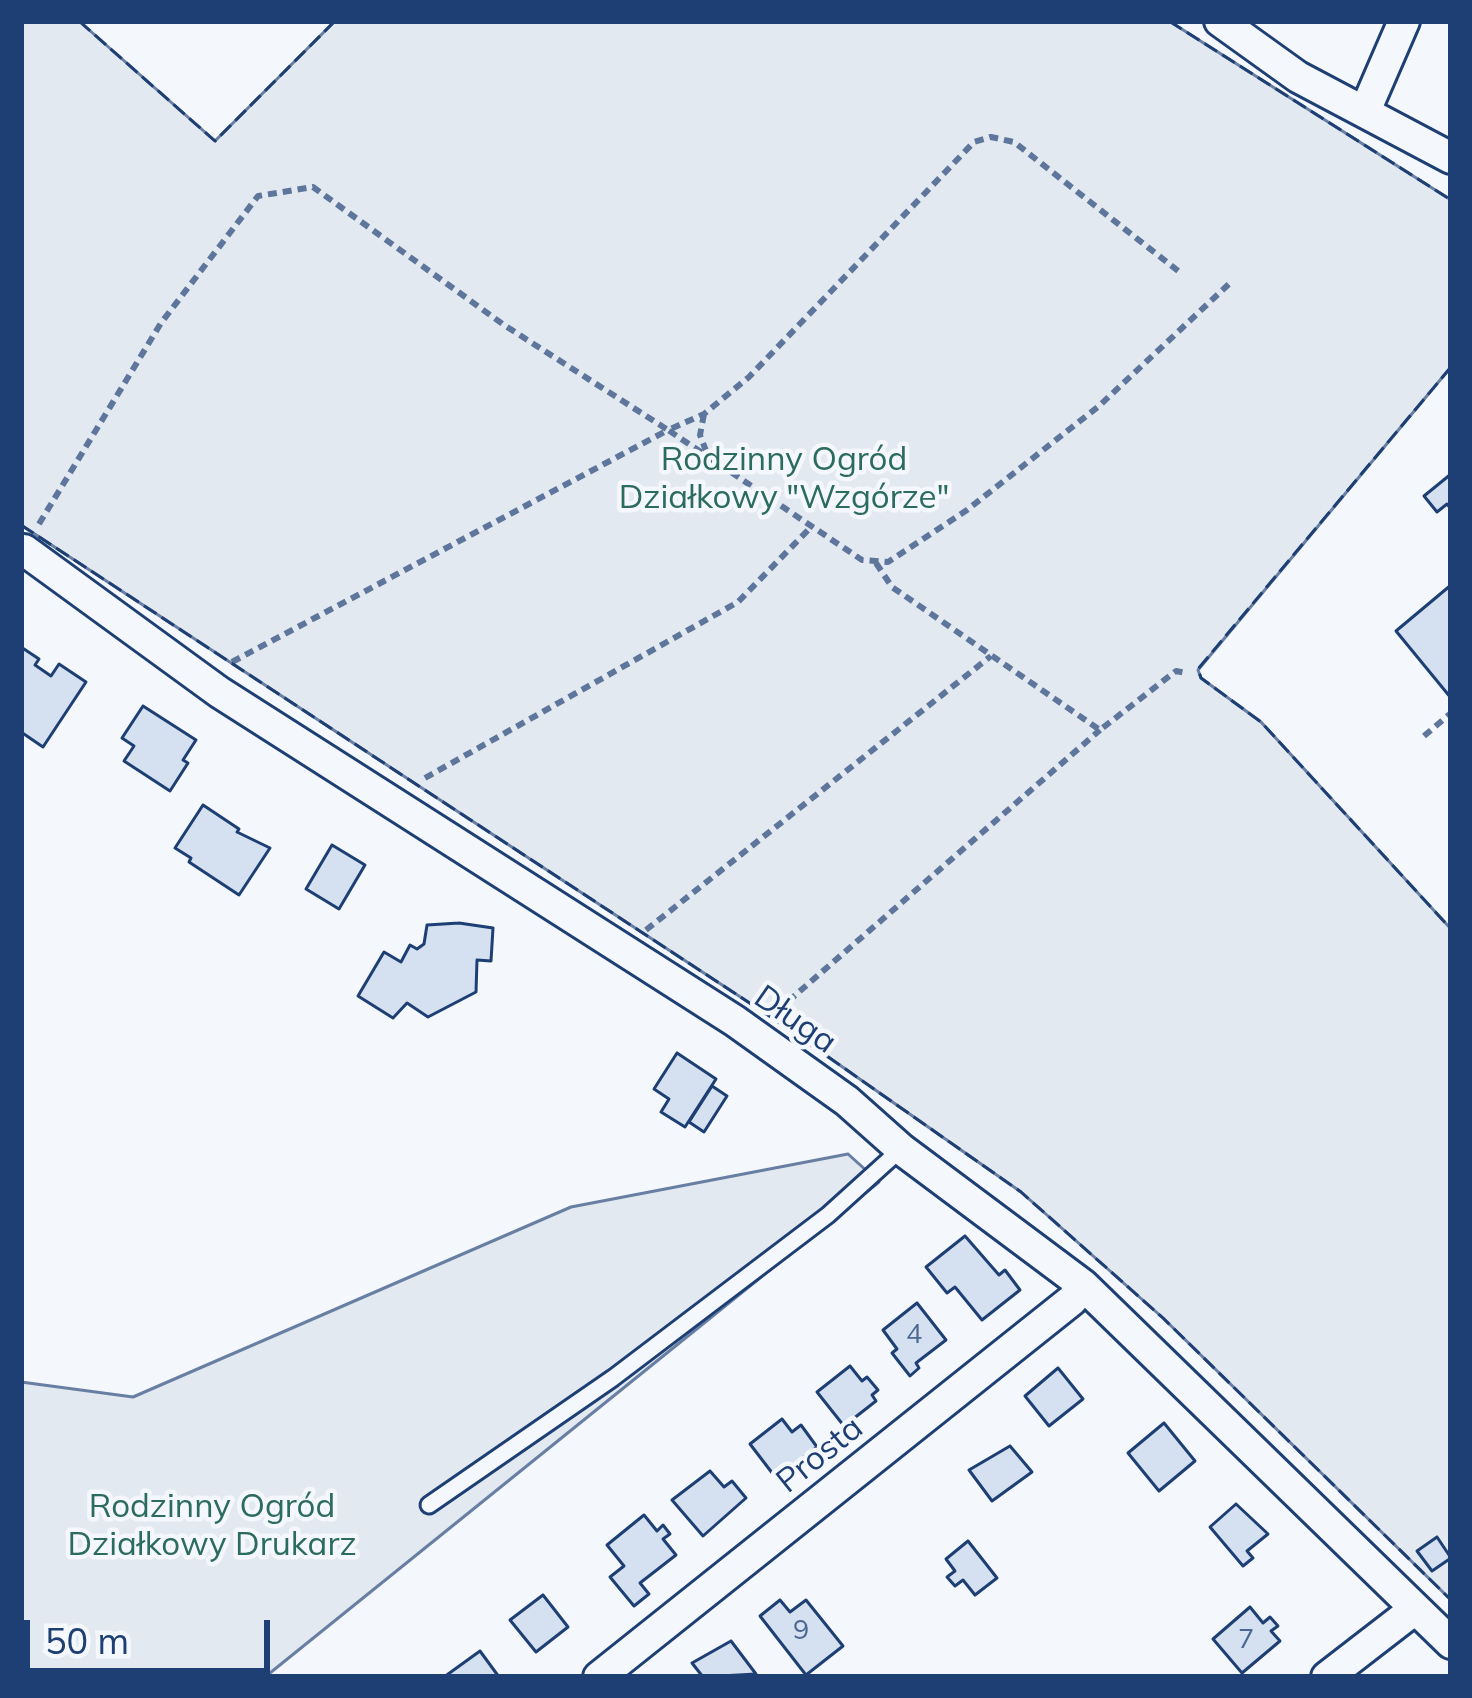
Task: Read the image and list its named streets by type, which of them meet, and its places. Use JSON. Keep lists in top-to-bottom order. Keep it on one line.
{"streets":{"street":["Długa","Prosta"]},"crossings":[["Długa","Prosta"]],"parks":["Rodzinny Ogród Działkowy \"Wzgórze\"","Rodzinny Ogród Działkowy Drukarz"],"house_numbers":["4","9","7"],"scale_bar":"50 m"}
